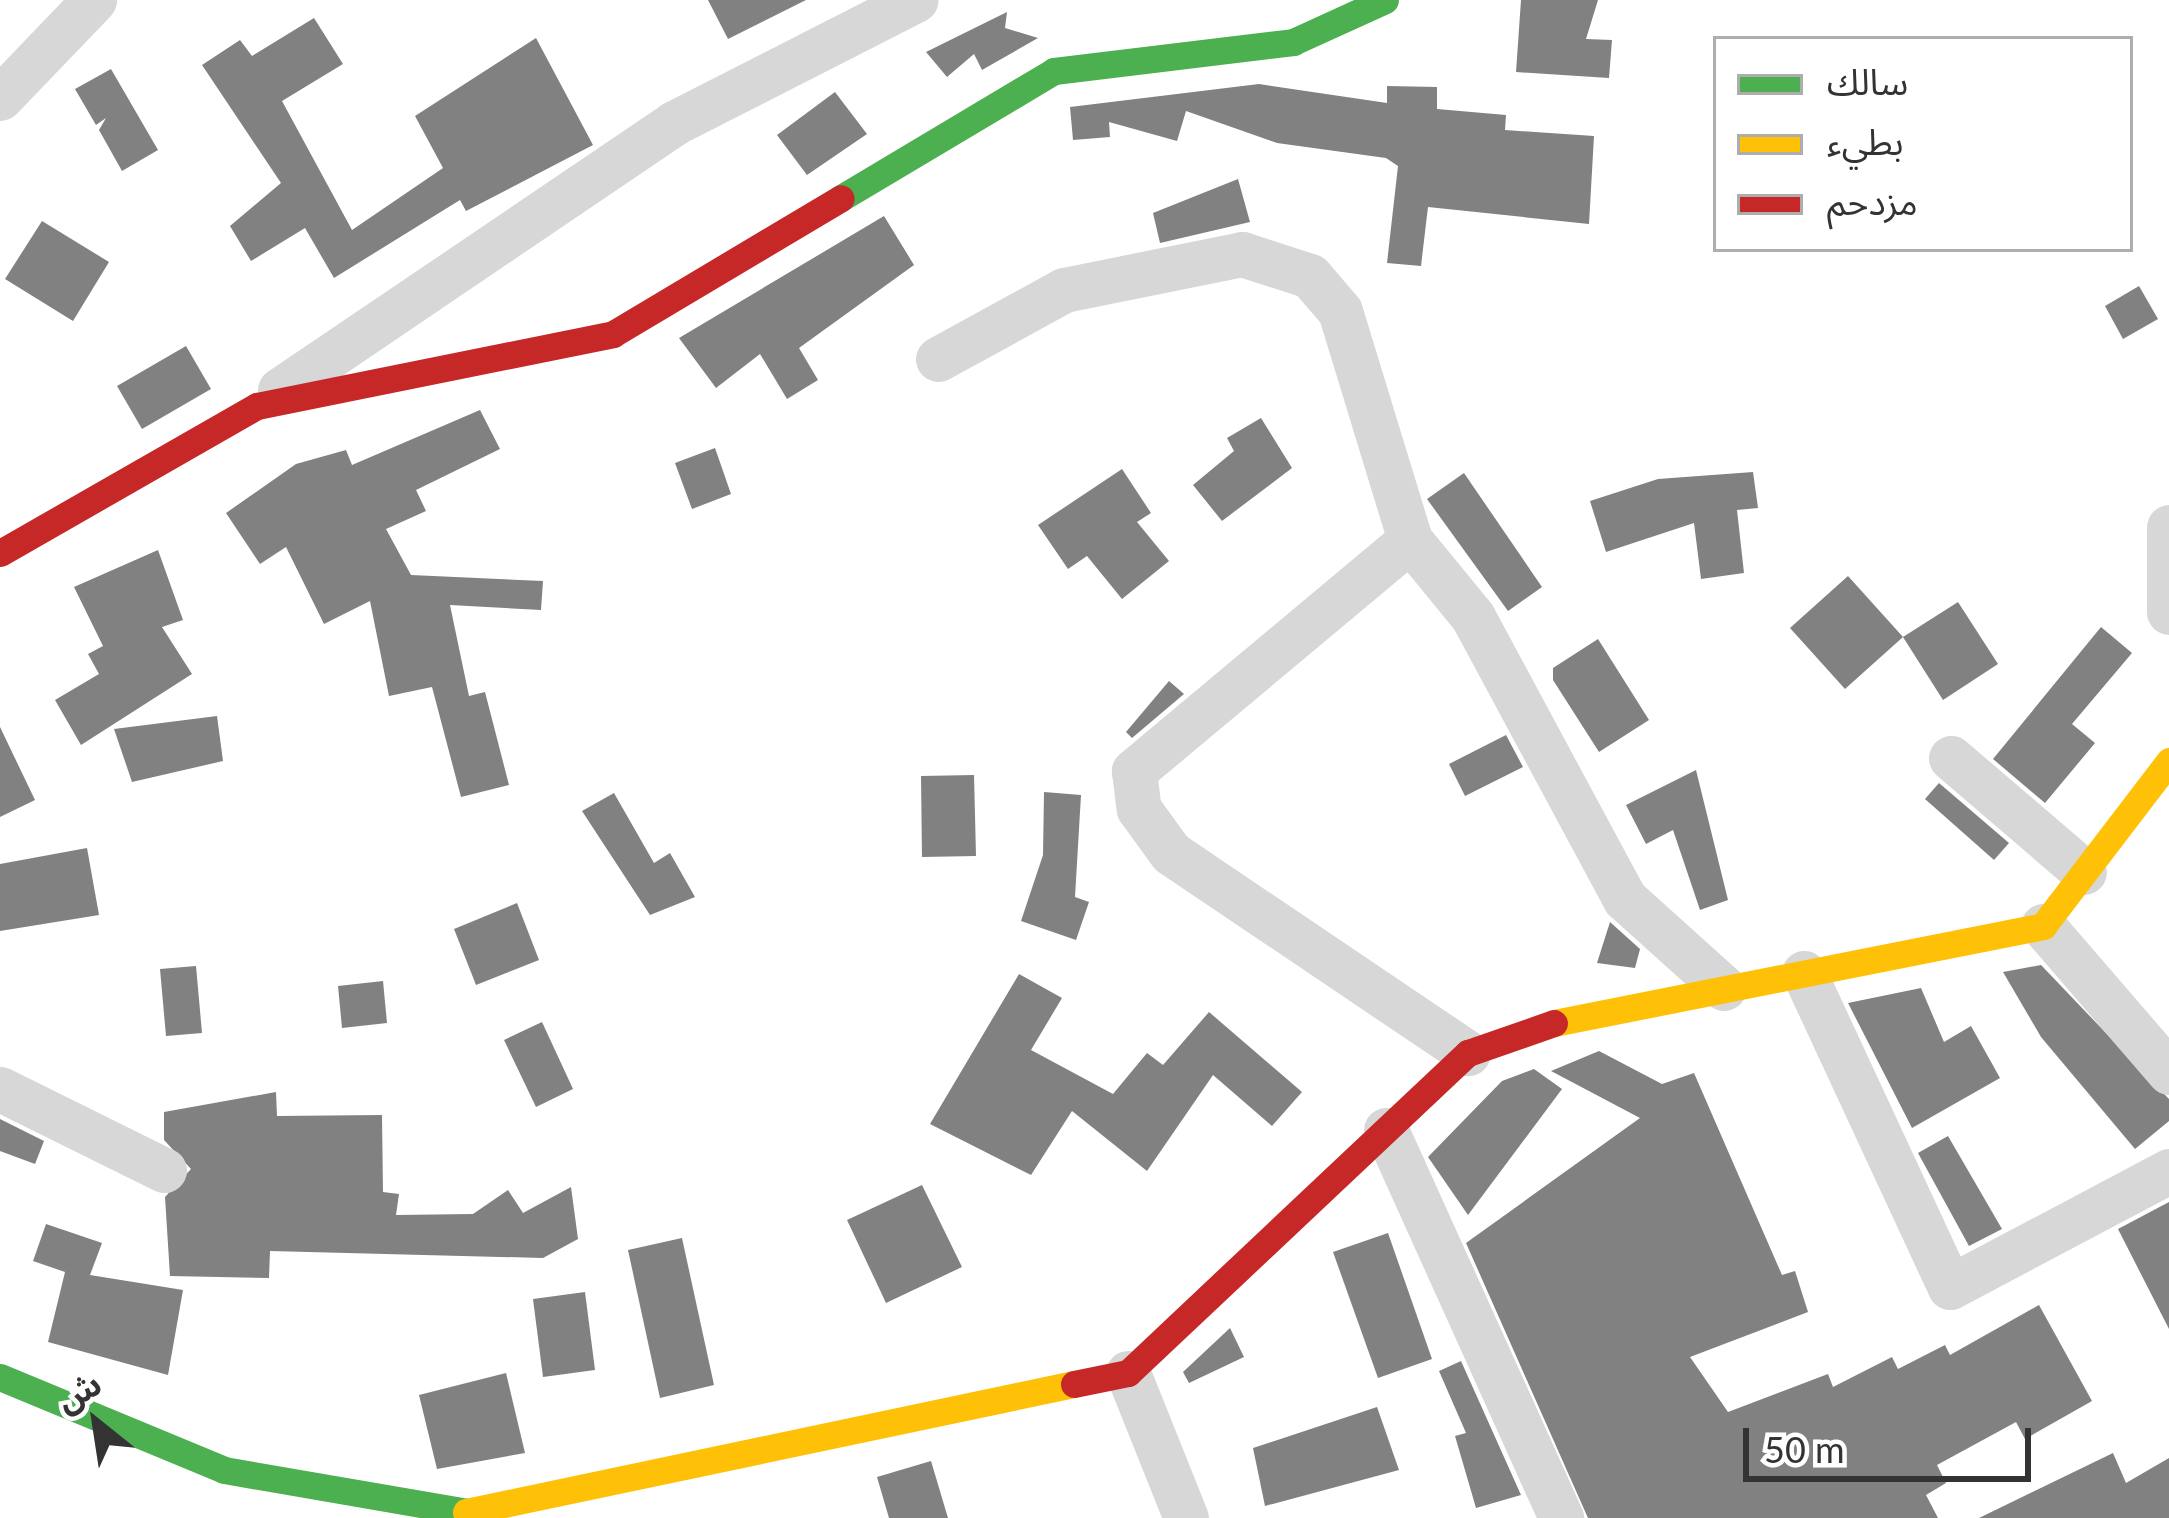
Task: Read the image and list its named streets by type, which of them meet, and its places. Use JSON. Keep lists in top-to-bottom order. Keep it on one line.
{"legend":["سالك","بطيء","مزدحم"],"scale_bar":"50 m","north":"top left"}
